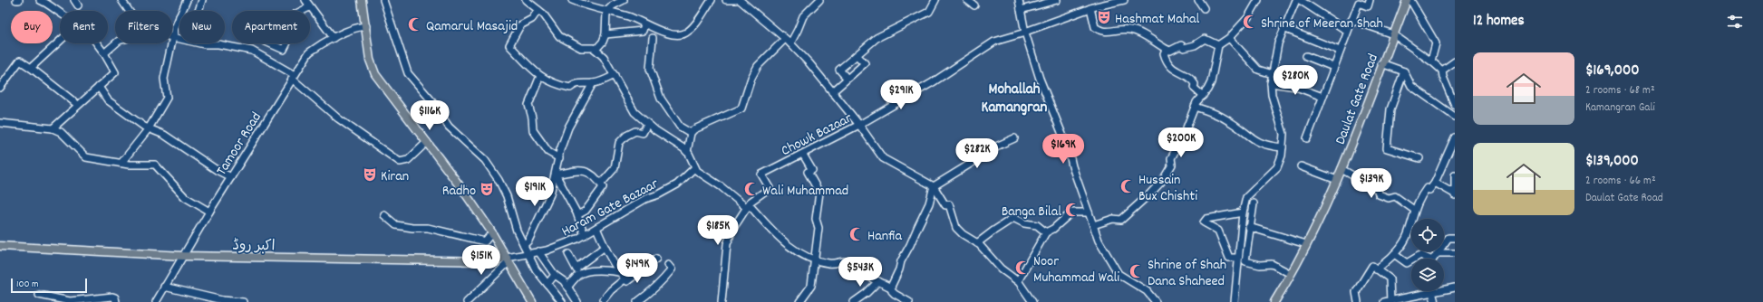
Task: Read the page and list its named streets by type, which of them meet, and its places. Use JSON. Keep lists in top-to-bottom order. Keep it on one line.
{"streets":{"main road":["Daulat Gate Road","اکبر روڈ"],"street":["Chowk Bazaar","Tamoor Road","Haram Gate Bazaar"]},"crossings":[["Tamoor Road","اکبر روڈ"],["Haram Gate Bazaar","اکبر روڈ"]],"districts":["Mohallah Kamangran"],"places":{"theatre":["Hashmat Mahal","Kiran","Radho"],"mosque":["Shrine of Meeran Shah","Qamarul Masajid","Hussain Bux Chishti","Wali Muhammad","Banga Bilal","Hanfia","Noor Muhammad Wali","Shrine of Shah Dana Shaheed"]},"scale_bar":"100 m","page":{"heading":"12 homes","chip":["Buy","Rent","Filters","New","Apartment"],"list":[{"name":"$169,000","note":"2 rooms · 68 m² · Kamangran Gali"},{"name":"$139,000","note":"2 rooms · 66 m² · Daulat Gate Road"}],"price":["$280K","$291K","$116K","$200K","$169K","$282K","$139K","$191K","$185K","$151K","$149K","$543K"],"scale":"100 m"}}
